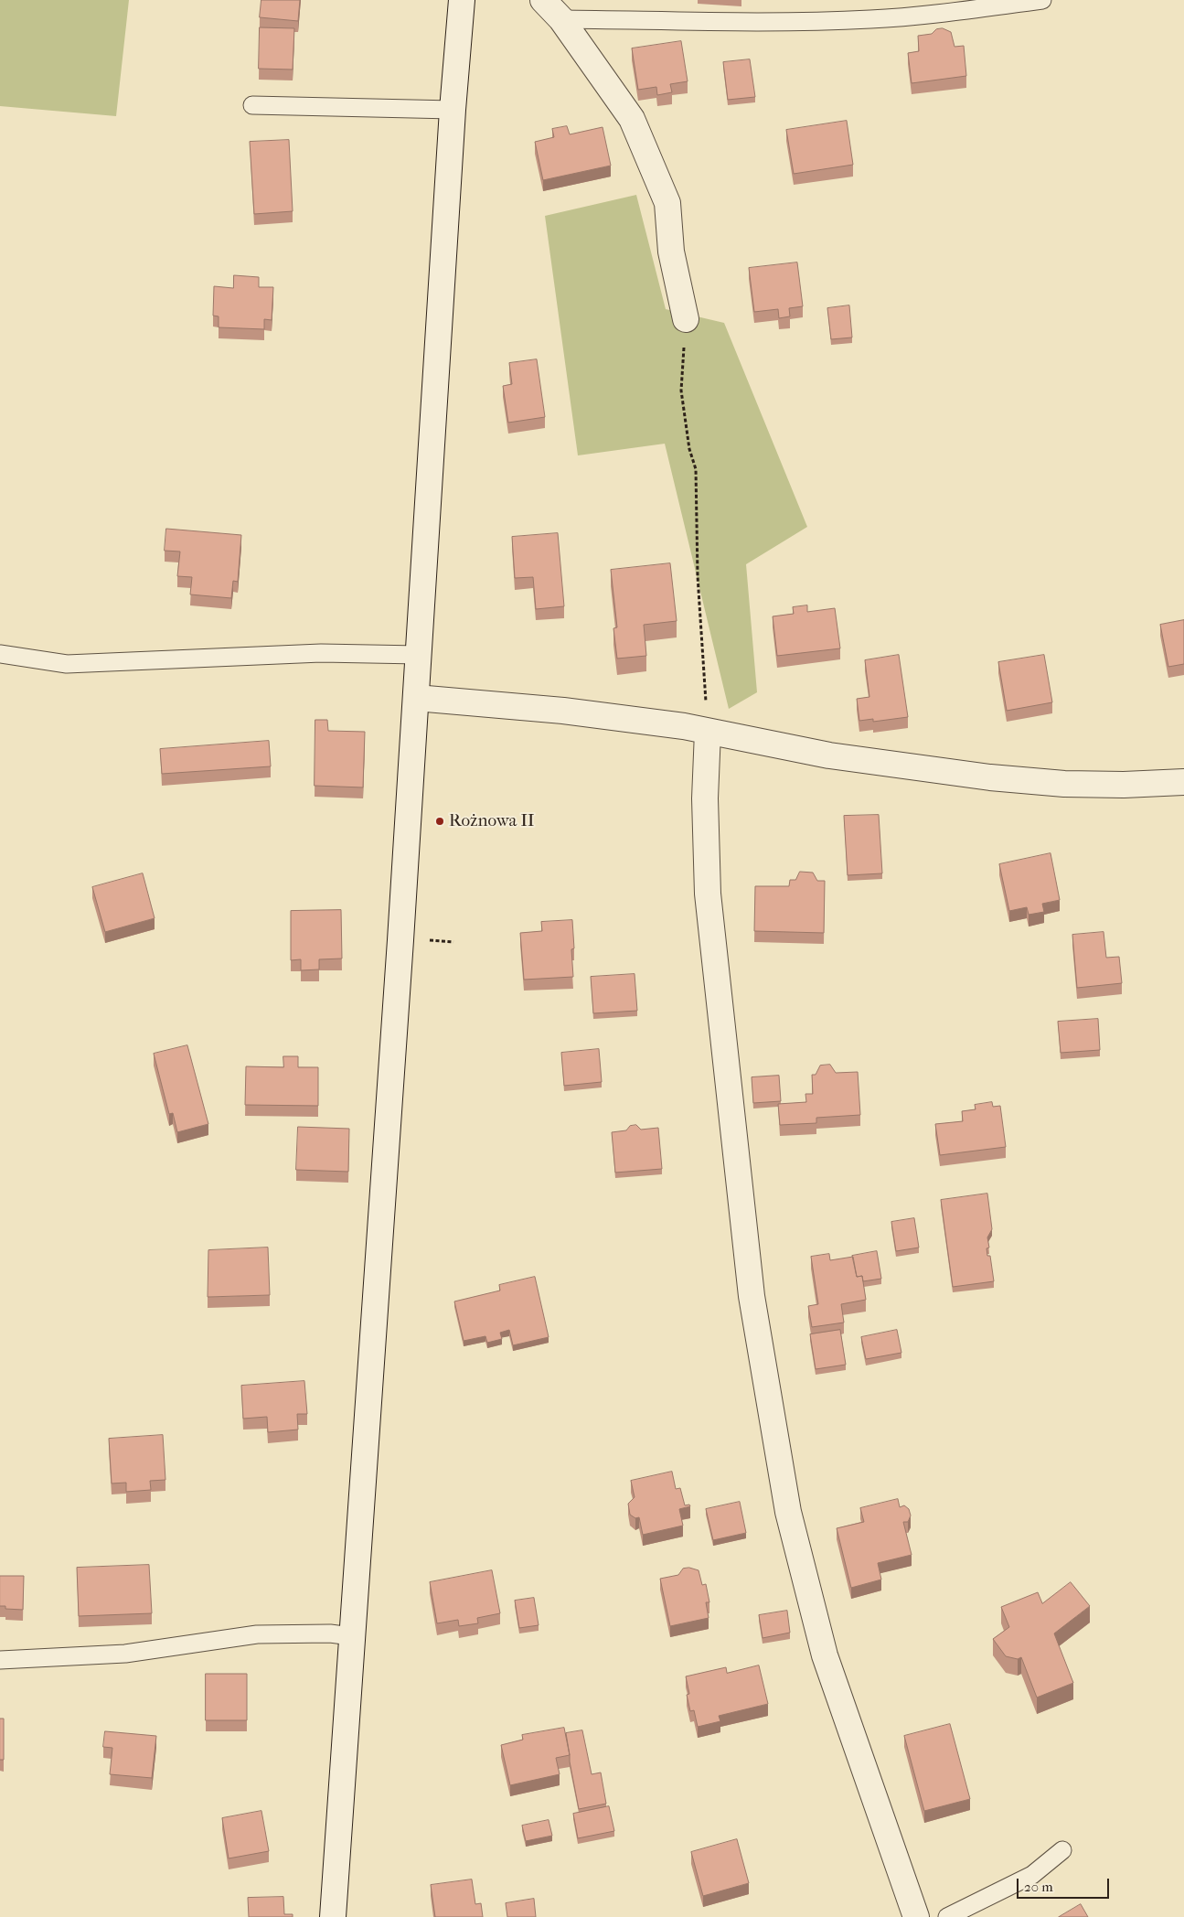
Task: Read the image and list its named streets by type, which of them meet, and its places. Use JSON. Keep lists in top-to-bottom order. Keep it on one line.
{"places":["Rożnowa II"],"scale_bar":"20 m"}
